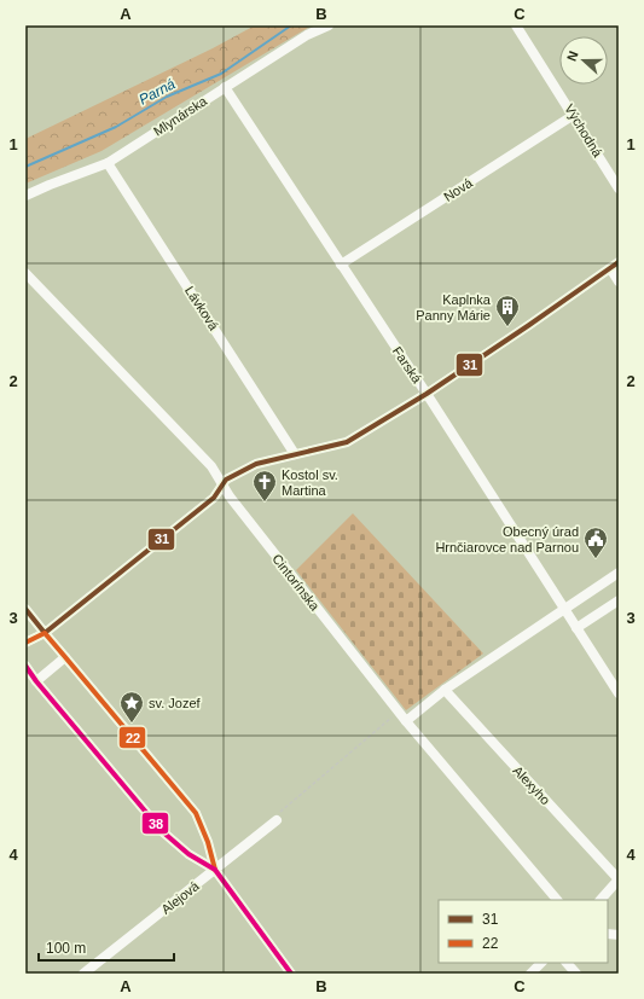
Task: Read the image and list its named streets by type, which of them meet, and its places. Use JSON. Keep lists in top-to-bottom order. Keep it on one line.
{"streets":{"street":["Mlynárska","Východná","Nová","Lávková","Farská","Cintorínska","Alexyho","Alejová"]},"crossings":[["Mlynárska","Lávková"],["Mlynárska","Farská"],["Východná","Nová"],["Nová","Farská"]],"water":["Parná"],"places":{"building":["Kaplnka Panny Márie"],"church":["Kostol sv. Martina"],"public building":["Obecný úrad Hrnčiarovce nad Parnou"],"place":["sv. Jozef"]},"lines":["transit line 31","transit line 22","transit line 38"],"legend":["31","22"],"scale_bar":"100 m","north":"left","grid":{"columns":["A","B","C"],"rows":["1","2","3","4"]}}
